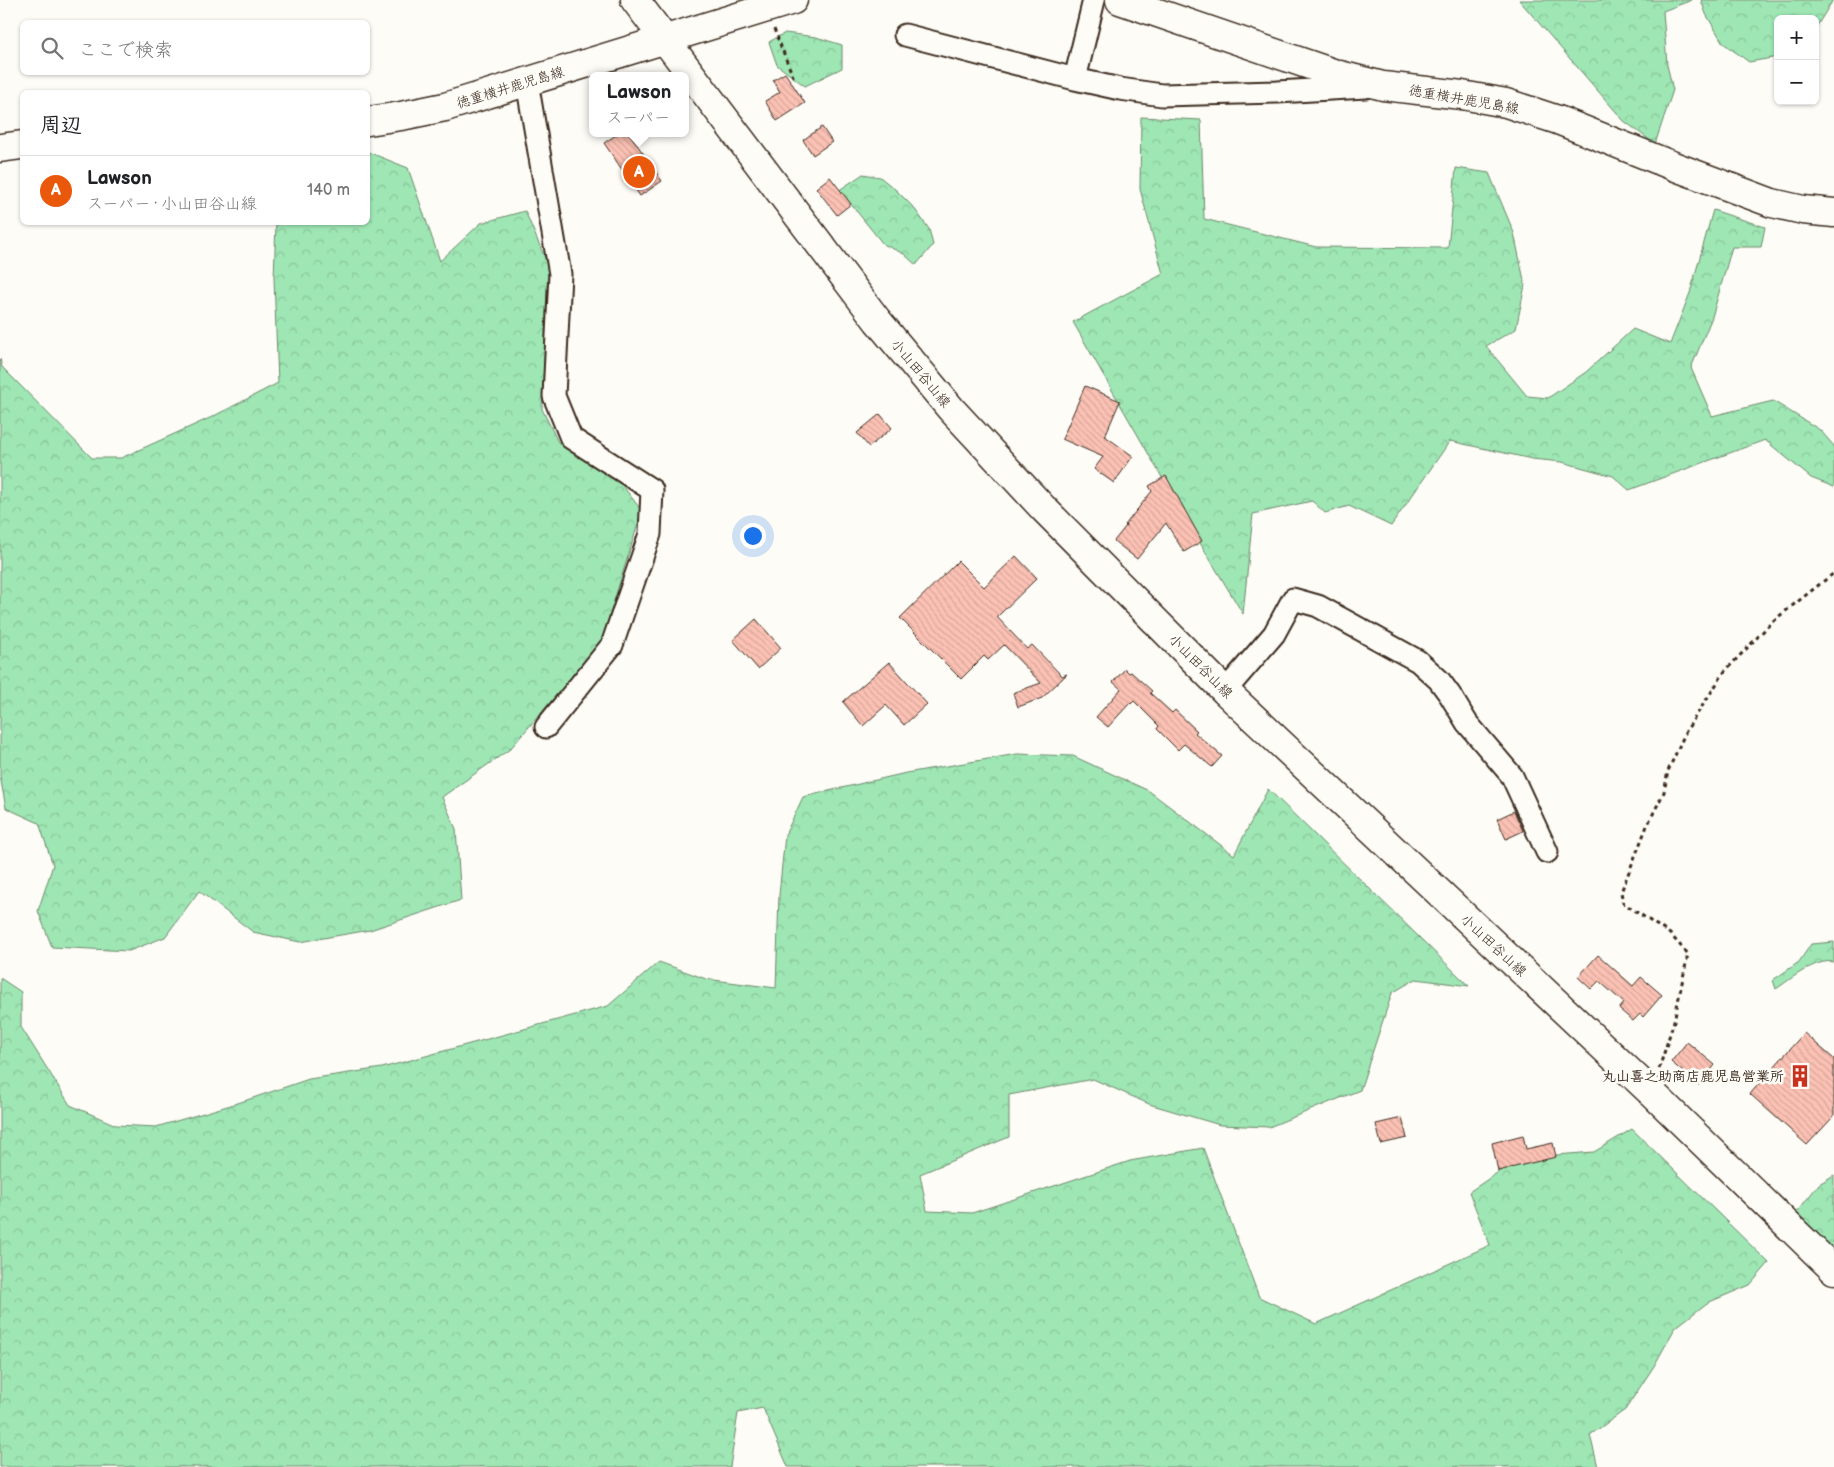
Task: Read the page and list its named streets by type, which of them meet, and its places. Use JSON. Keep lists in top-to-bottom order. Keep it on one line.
{"streets":{"main road":["徳重横井鹿児島線","小山田谷山線"]},"crossings":[["徳重横井鹿児島線","小山田谷山線"]],"places":{"building":["丸山喜之助商店鹿児島営業所"]},"page":{"map_buttons":["+","−"],"search":"ここで検索","popup":["Lawson","スーパー"],"heading":"周辺","pins":"A","list":[{"mark":"A","name":"Lawson","note":"スーパー · 小山田谷山線","value":"140 m"}]}}
